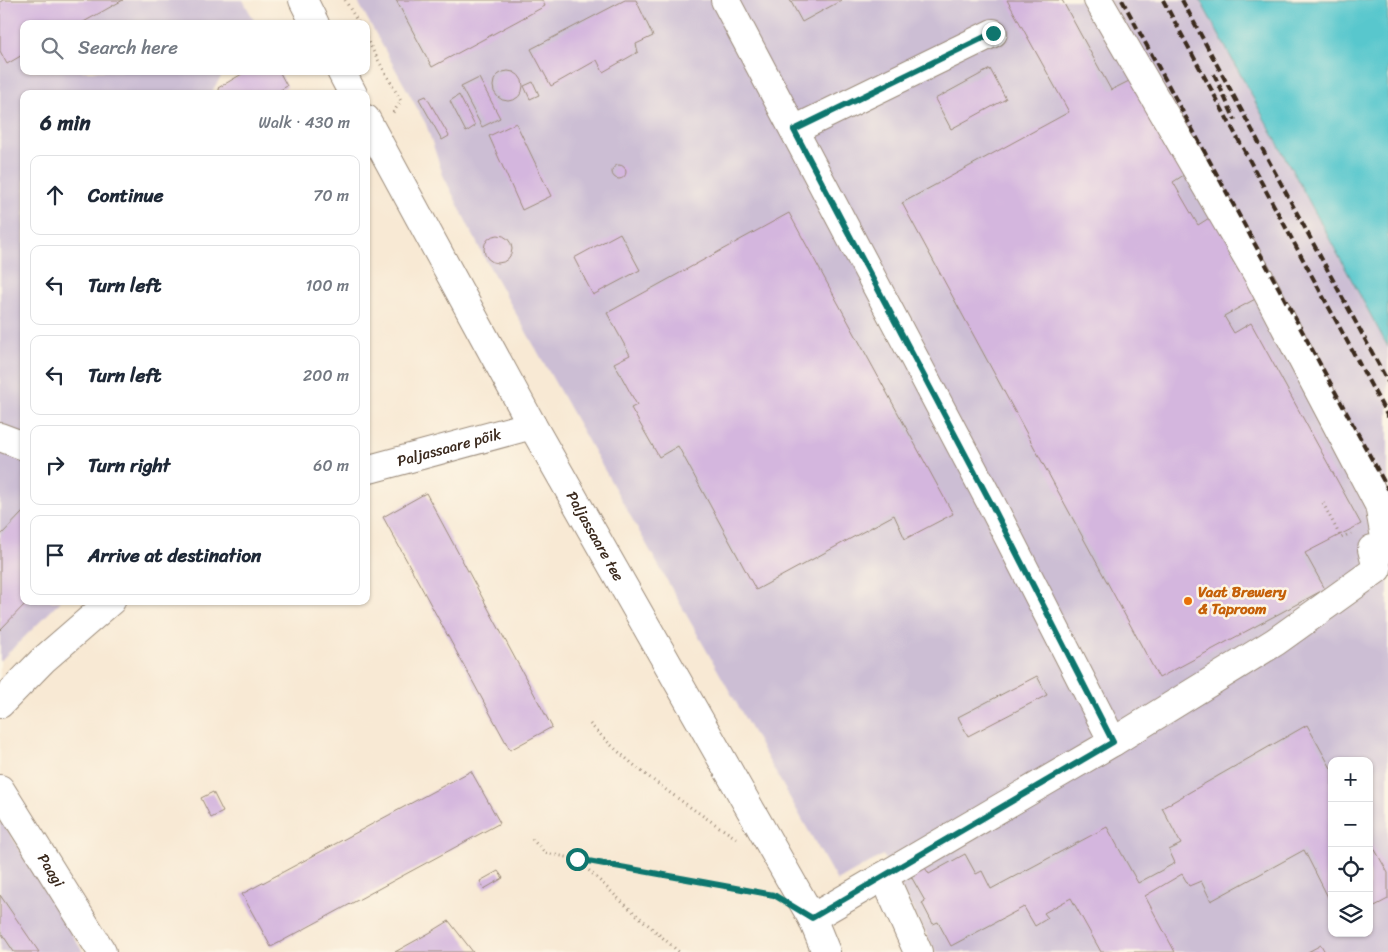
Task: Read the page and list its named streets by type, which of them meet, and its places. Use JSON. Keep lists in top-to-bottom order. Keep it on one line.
{"streets":{"street":["Paljassaare põik","Paljassaare tee","Paagi"]},"crossings":[["Paljassaare põik","Paljassaare tee"]],"places":["Vaat Brewery & Taproom"],"page":{"search":"Search here","heading":["6 min","Walk · 430 m"],"list":[["Continue","70 m"],["Turn left","100 m"],["Turn left","200 m"],["Turn right","60 m"],"Arrive at destination"],"map_buttons":["+","−"]}}
